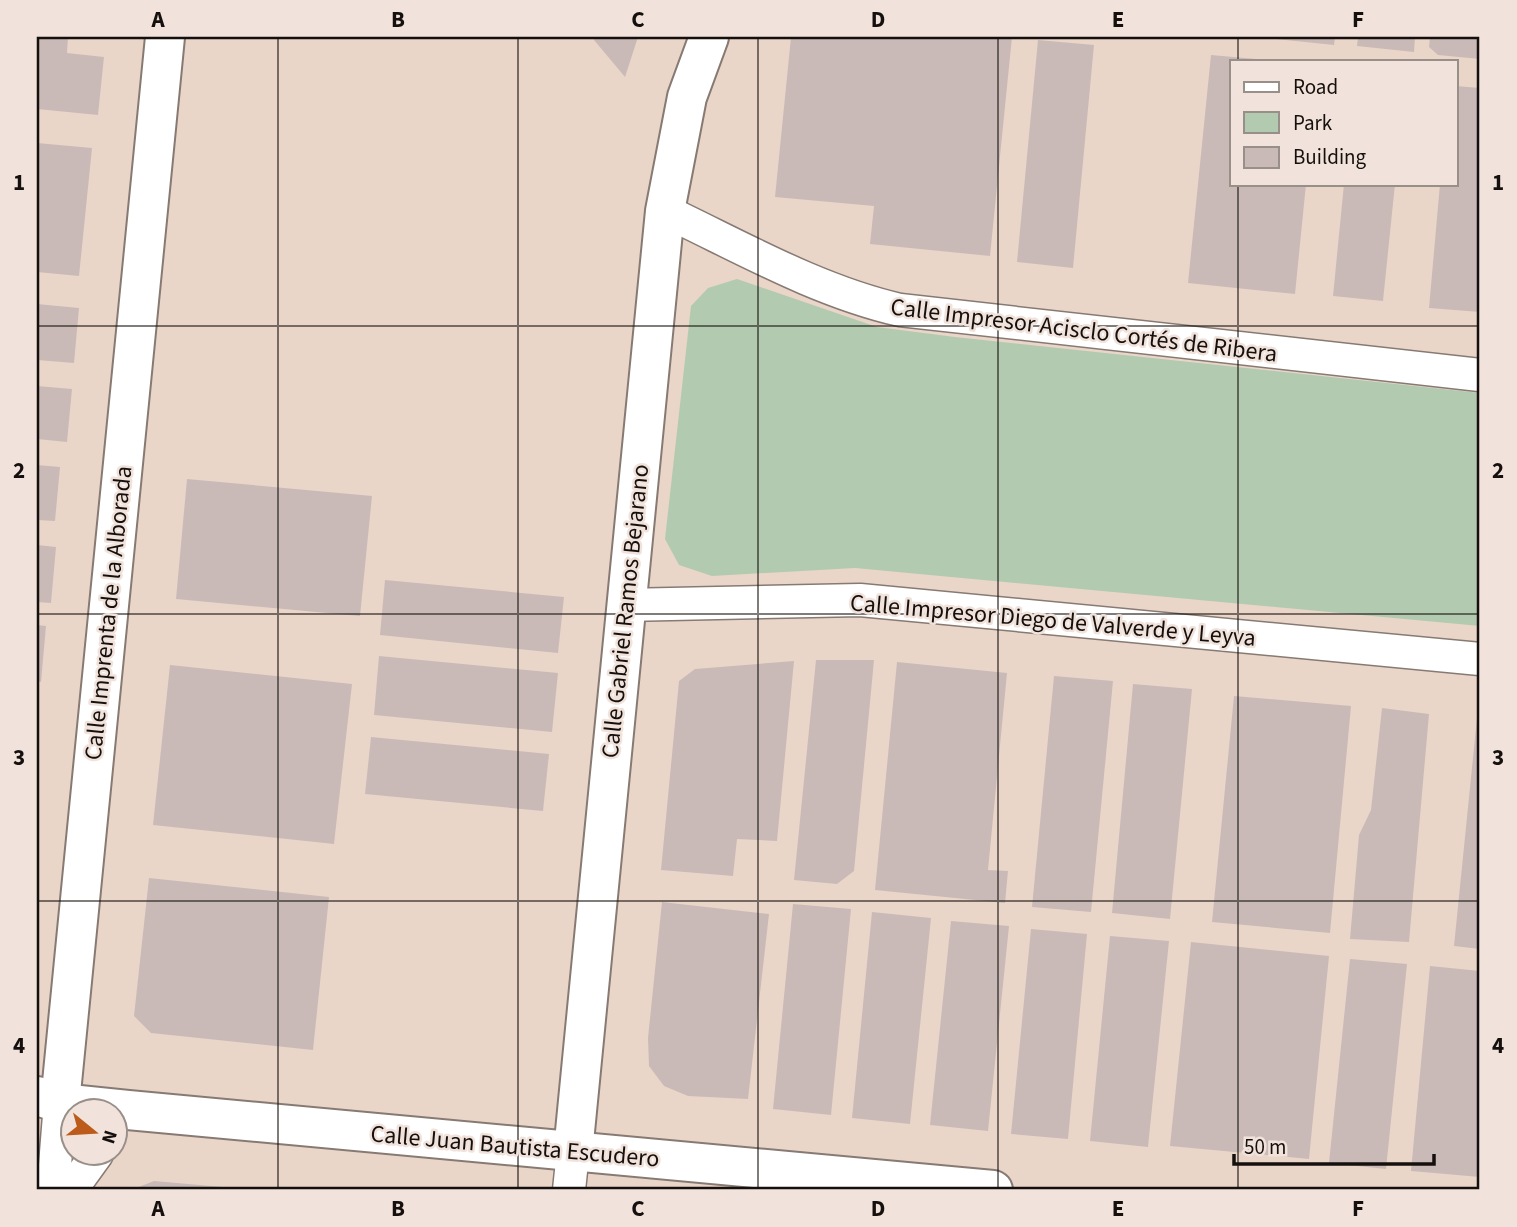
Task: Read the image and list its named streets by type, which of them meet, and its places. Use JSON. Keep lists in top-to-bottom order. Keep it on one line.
{"streets":{"street":["Calle Impresor Acisclo Cortés de Ribera","Calle Gabriel Ramos Bejarano","Calle Imprenta de la Alborada","Calle Impresor Diego de Valverde y Leyva","Calle Juan Bautista Escudero"]},"crossings":[["Calle Impresor Acisclo Cortés de Ribera","Calle Gabriel Ramos Bejarano"],["Calle Gabriel Ramos Bejarano","Calle Impresor Diego de Valverde y Leyva"],["Calle Gabriel Ramos Bejarano","Calle Juan Bautista Escudero"]],"legend":["Road","Park","Building"],"scale_bar":"50 m","north":"right","grid":{"columns":["A","B","C","D","E","F"],"rows":["1","2","3","4"]}}
